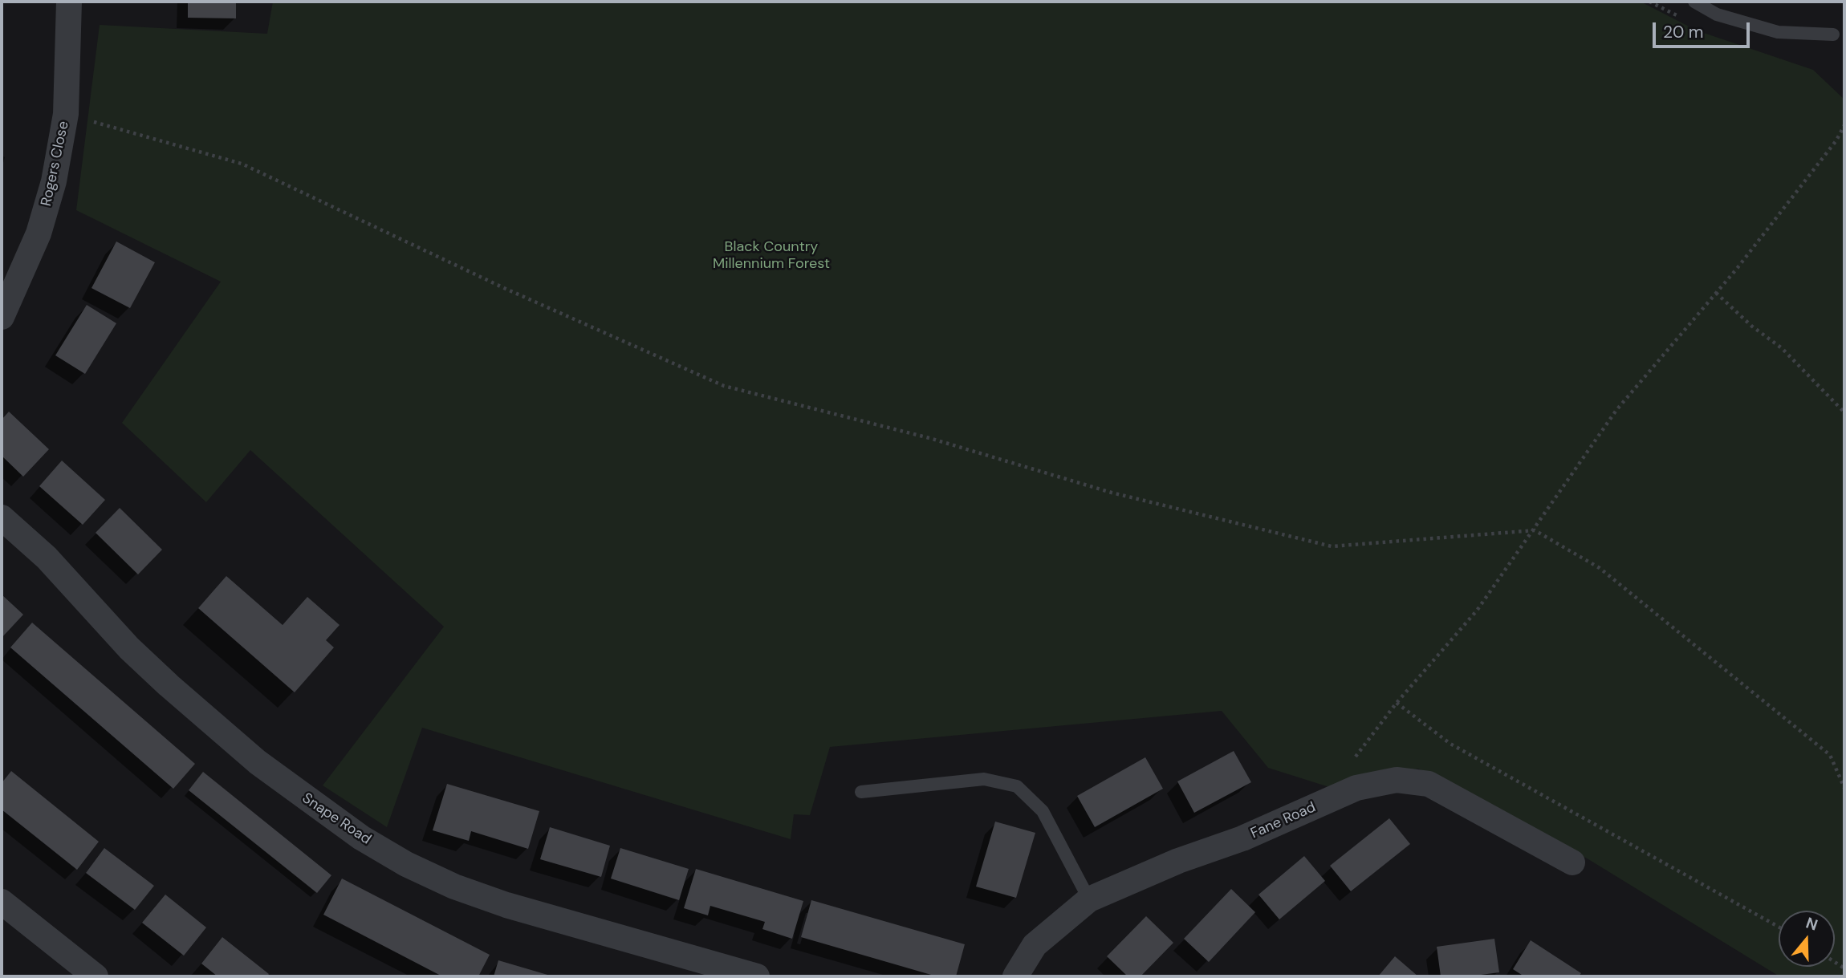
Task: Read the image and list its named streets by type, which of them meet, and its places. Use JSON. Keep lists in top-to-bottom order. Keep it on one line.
{"streets":{"street":["Rogers Close","Snape Road","Fane Road"]},"parks":["Black Country Millennium Forest"],"scale_bar":"20 m","north":"top"}
